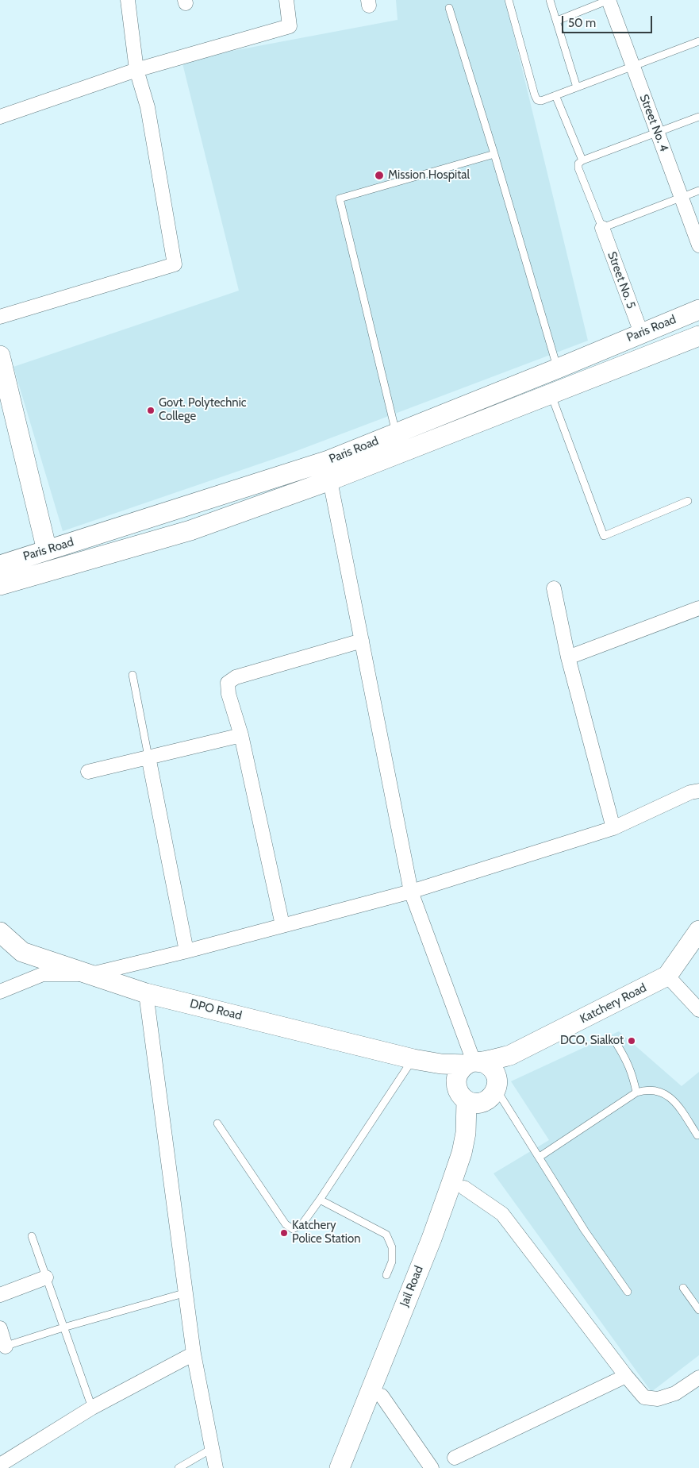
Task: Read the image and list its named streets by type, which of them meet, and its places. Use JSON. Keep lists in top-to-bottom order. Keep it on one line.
{"streets":{"main road":["Paris Road","Katchery Road","DPO Road","Jail Road"],"street":["Street No. 4","Street No. 5"]},"crossings":[["Street No. 5","Paris Road"],["Katchery Road","DPO Road"],["Katchery Road","Jail Road"],["DPO Road","Jail Road"]],"places":["Mission Hospital","Govt. Polytechnic College","DCO, Sialkot","Katchery Police Station"],"scale_bar":"50 m"}
